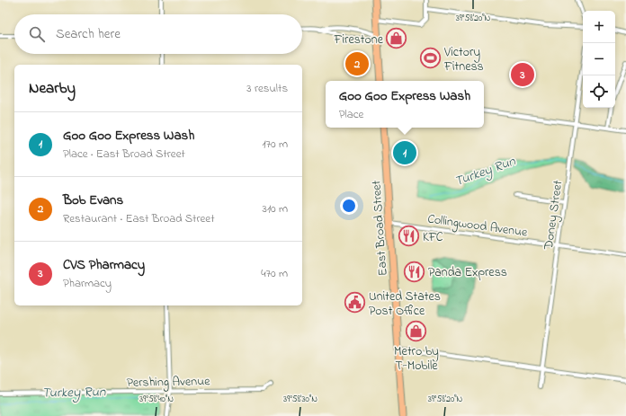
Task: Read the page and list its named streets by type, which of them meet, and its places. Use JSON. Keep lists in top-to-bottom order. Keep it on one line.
{"streets":{"main road":["East Broad Street"],"street":["Doney Street","Collingwood Avenue","Pershing Avenue"]},"crossings":[["Doney Street","Collingwood Avenue"],["Collingwood Avenue","East Broad Street"]],"water":["Turkey Run"],"places":{"shop":["Firestone","Metro by T-Mobile"],"sports":["Victory Fitness"],"restaurant":["KFC","Panda Express"],"public building":["United States Post Office"]},"page":{"map_buttons":["+","−"],"search":"Search here","pins":["2","3","1"],"heading":["Nearby","3 results"],"popup":["Goo Goo Express Wash","Place"],"list":[{"mark":"1","name":"Goo Goo Express Wash","note":"Place · East Broad Street","value":"170 m"},{"mark":"2","name":"Bob Evans","note":"Restaurant · East Broad Street","value":"310 m"},{"mark":"3","name":"CVS Pharmacy","note":"Pharmacy","value":"470 m"}]},"coordinates":["39°58'20\"N","39°58'40\"N","39°58'30\"N"]}
